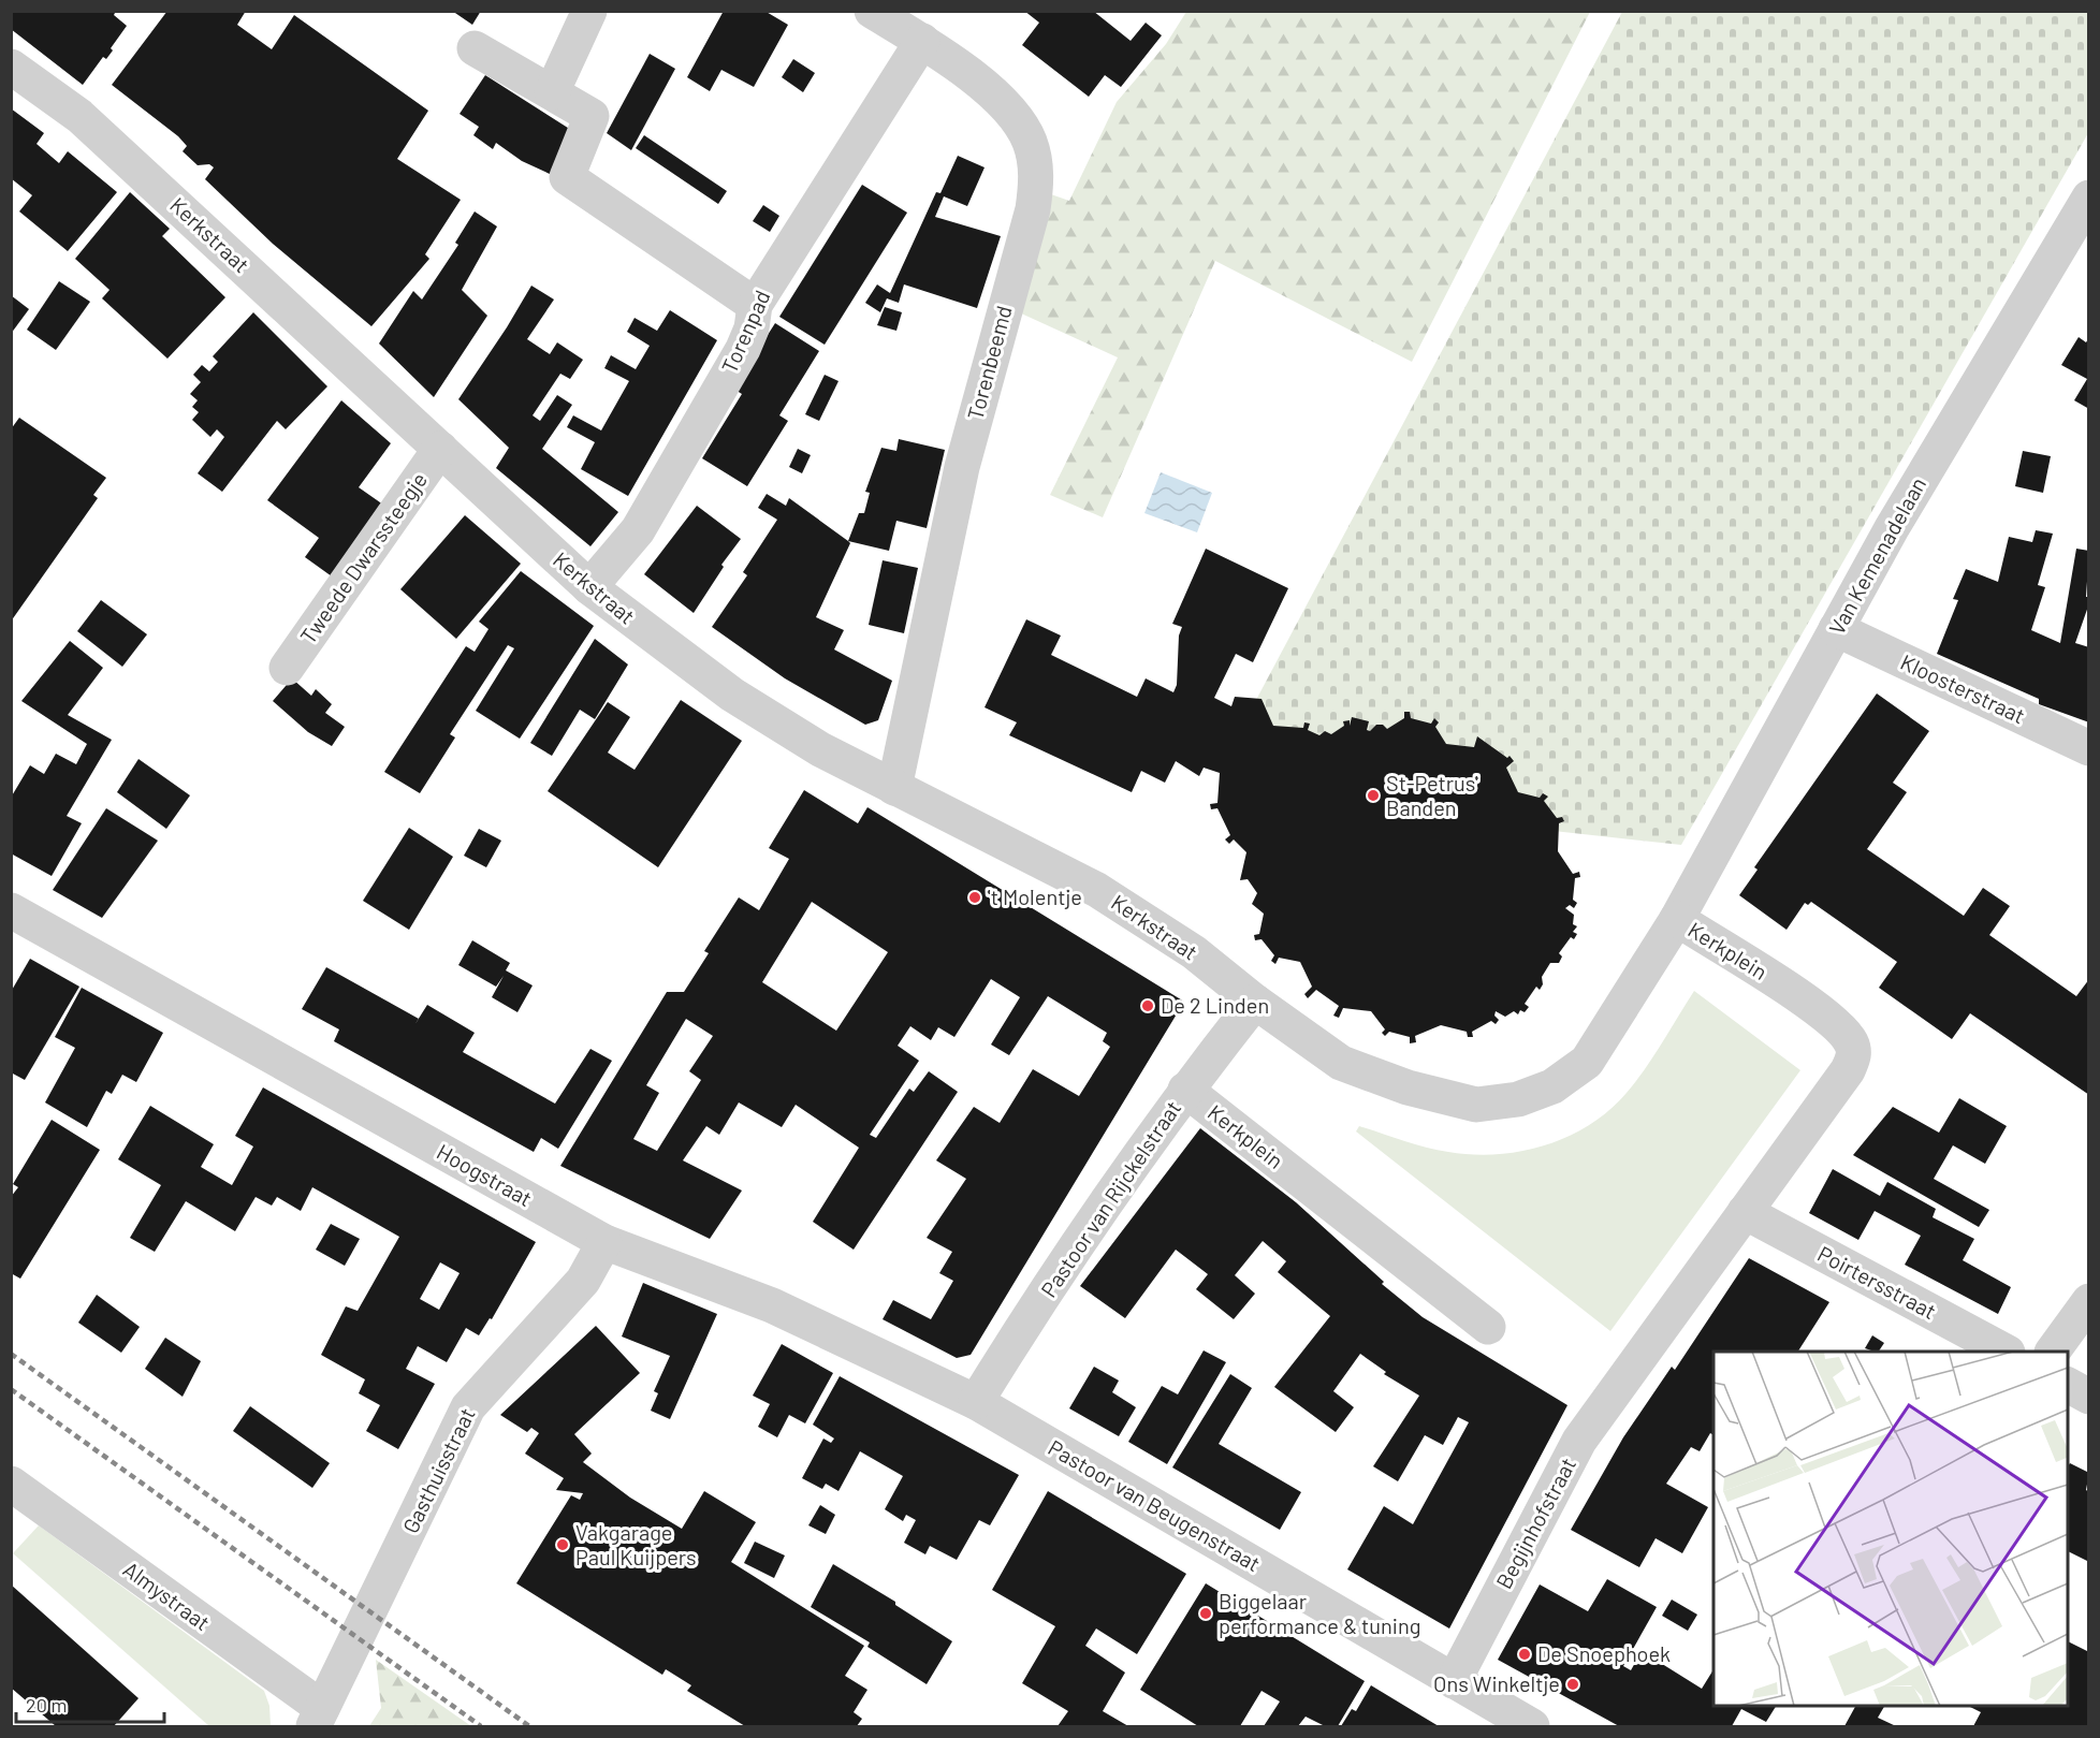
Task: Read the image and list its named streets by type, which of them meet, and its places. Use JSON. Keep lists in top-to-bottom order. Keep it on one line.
{"streets":{"street":["Kerkstraat","Torenpad","Torenbeemd","Van Kemenadelaan","Tweede Dwarssteegje","Kloosterstraat","Kerkplein","Hoogstraat","Pastoor van Rijckelstraat","Poirtersstraat","Gasthuisstraat","Pastoor van Beugenstraat","Begijnhofstraat","Almystraat"]},"crossings":[["Kerkstraat","Torenpad"],["Kerkstraat","Torenbeemd"],["Kerkstraat","Tweede Dwarssteegje"],["Kerkstraat","Kerkplein"],["Kerkstraat","Pastoor van Rijckelstraat"],["Torenpad","Torenbeemd"],["Van Kemenadelaan","Kloosterstraat"],["Van Kemenadelaan","Kerkplein"],["Kerkplein","Pastoor van Rijckelstraat"],["Kerkplein","Poirtersstraat"],["Kerkplein","Begijnhofstraat"],["Hoogstraat","Pastoor van Rijckelstraat"],["Hoogstraat","Gasthuisstraat"],["Hoogstraat","Pastoor van Beugenstraat"],["Pastoor van Rijckelstraat","Pastoor van Beugenstraat"],["Gasthuisstraat","Almystraat"],["Pastoor van Beugenstraat","Begijnhofstraat"]],"places":["St-Petrus' Banden","'t Molentje","De 2 Linden","Vakgarage Paul Kuijpers","Biggelaar performance & tuning","De Snoephoek","Ons Winkeltje"],"scale_bar":"20 m"}
